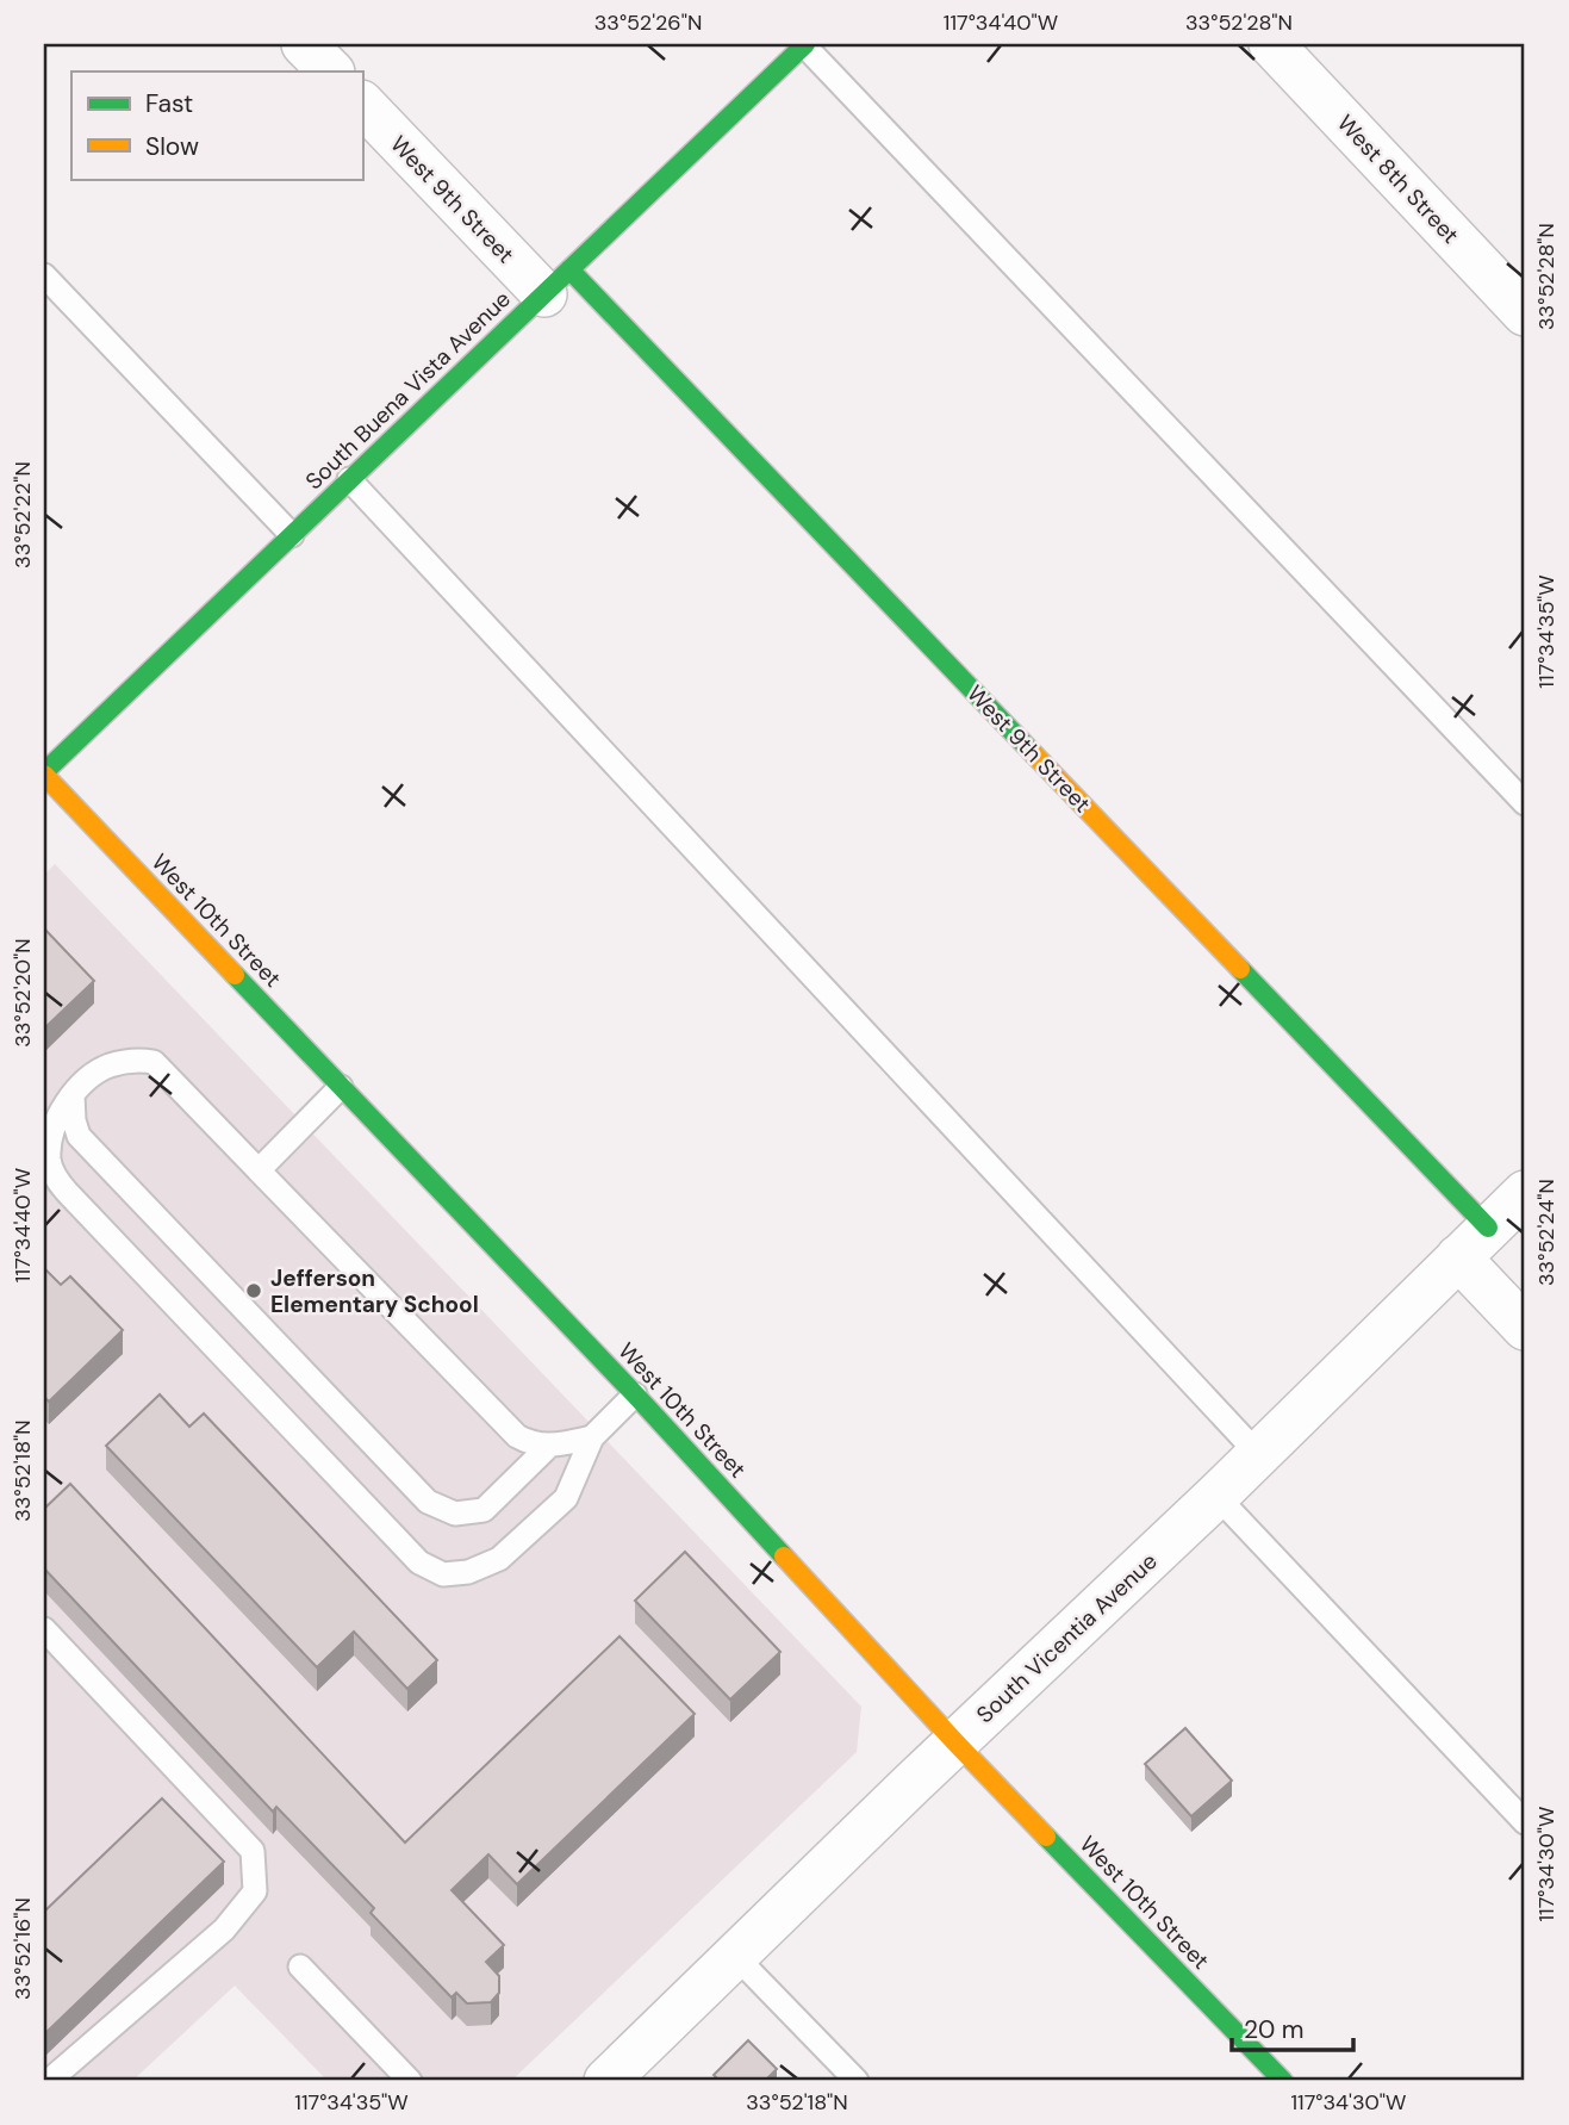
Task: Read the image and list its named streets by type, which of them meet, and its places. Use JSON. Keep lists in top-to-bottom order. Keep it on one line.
{"streets":{"street":["West 8th Street","West 9th Street","South Buena Vista Avenue","West 10th Street","South Vicentia Avenue"]},"crossings":[["West 9th Street","South Buena Vista Avenue"],["West 9th Street","South Vicentia Avenue"],["South Buena Vista Avenue","West 10th Street"],["West 10th Street","South Vicentia Avenue"]],"places":["Jefferson Elementary School"],"legend":["Fast","Slow"],"scale_bar":"20 m","coordinates":["33°52'26\"N","117°34'40\"W","33°52'28\"N","33°52'22\"N","117°34'35\"W","33°52'20\"N","33°52'24\"N","33°52'18\"N","117°34'30\"W","33°52'16\"N"]}
